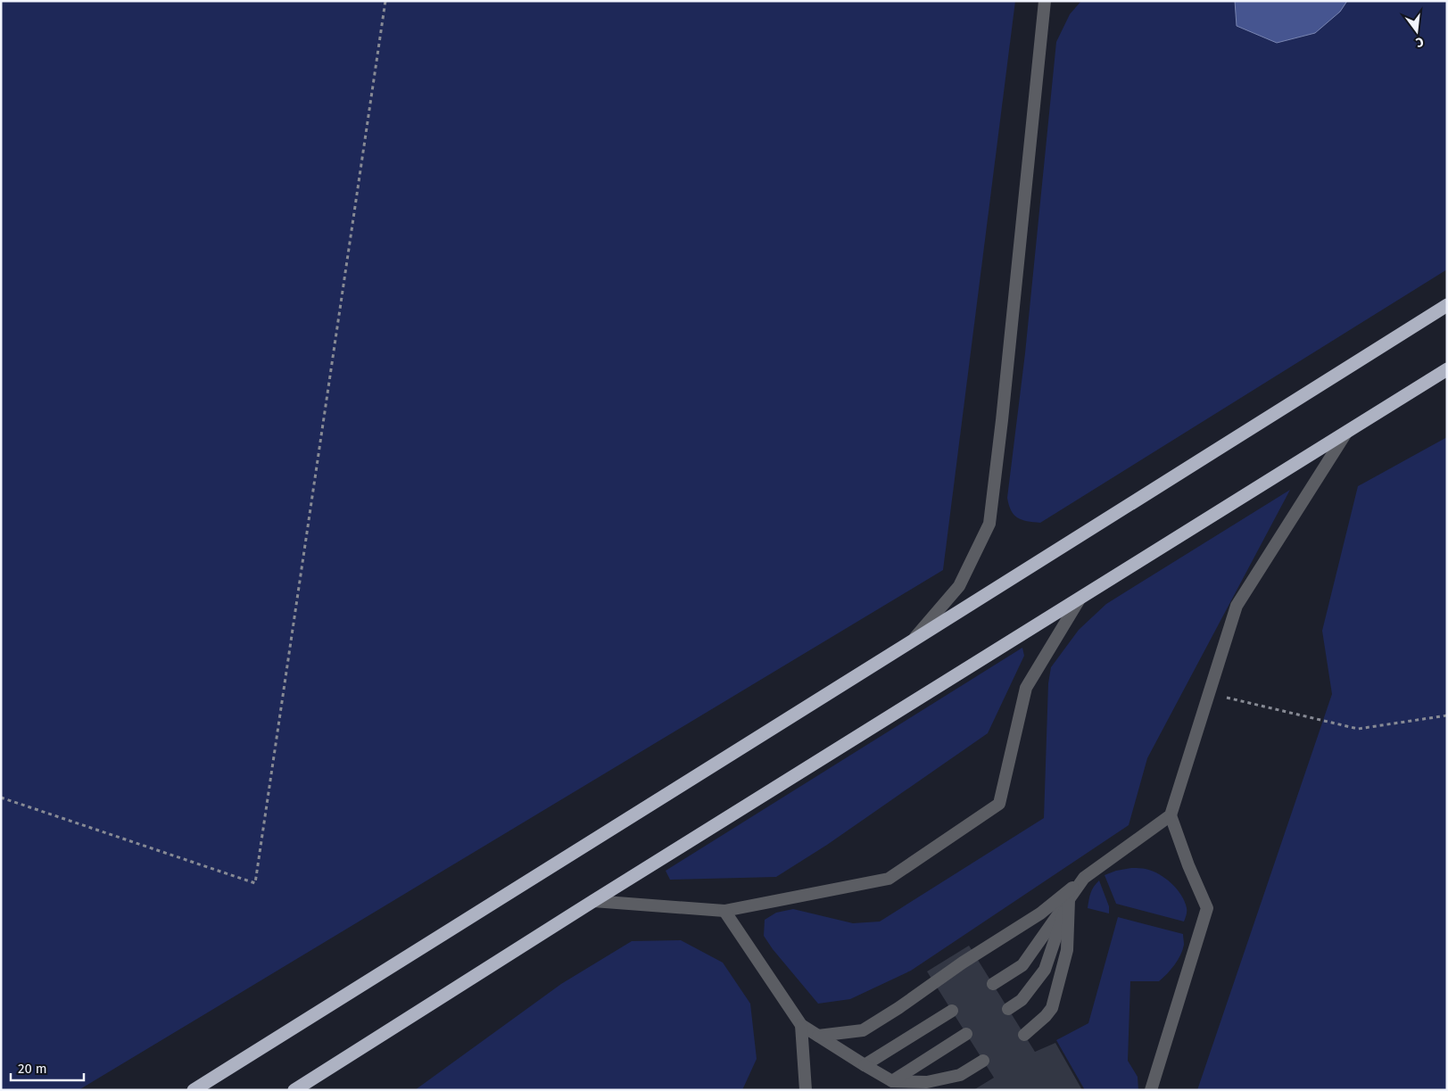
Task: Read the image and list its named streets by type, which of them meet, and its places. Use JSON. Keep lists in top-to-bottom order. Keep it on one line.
{"scale_bar":"20 m","north":"bottom"}
